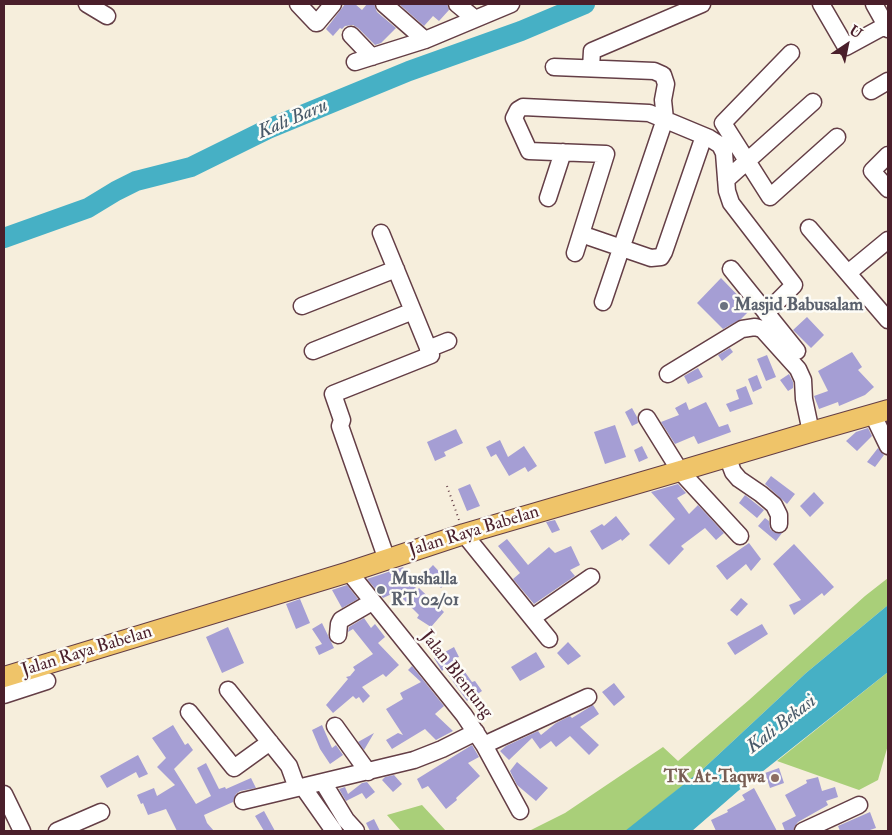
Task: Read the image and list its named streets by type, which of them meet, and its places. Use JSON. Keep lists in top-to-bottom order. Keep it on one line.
{"streets":{"main road":["Jalan Raya Babelan"],"street":["Jalan Blentung"]},"crossings":[["Jalan Raya Babelan","Jalan Blentung"]],"water":["Kali Baru","Kali Bekasi"],"places":["Masjid Babusalam","Mushalla RT 02/01","TK At-Taqwa"],"north":"top right"}
